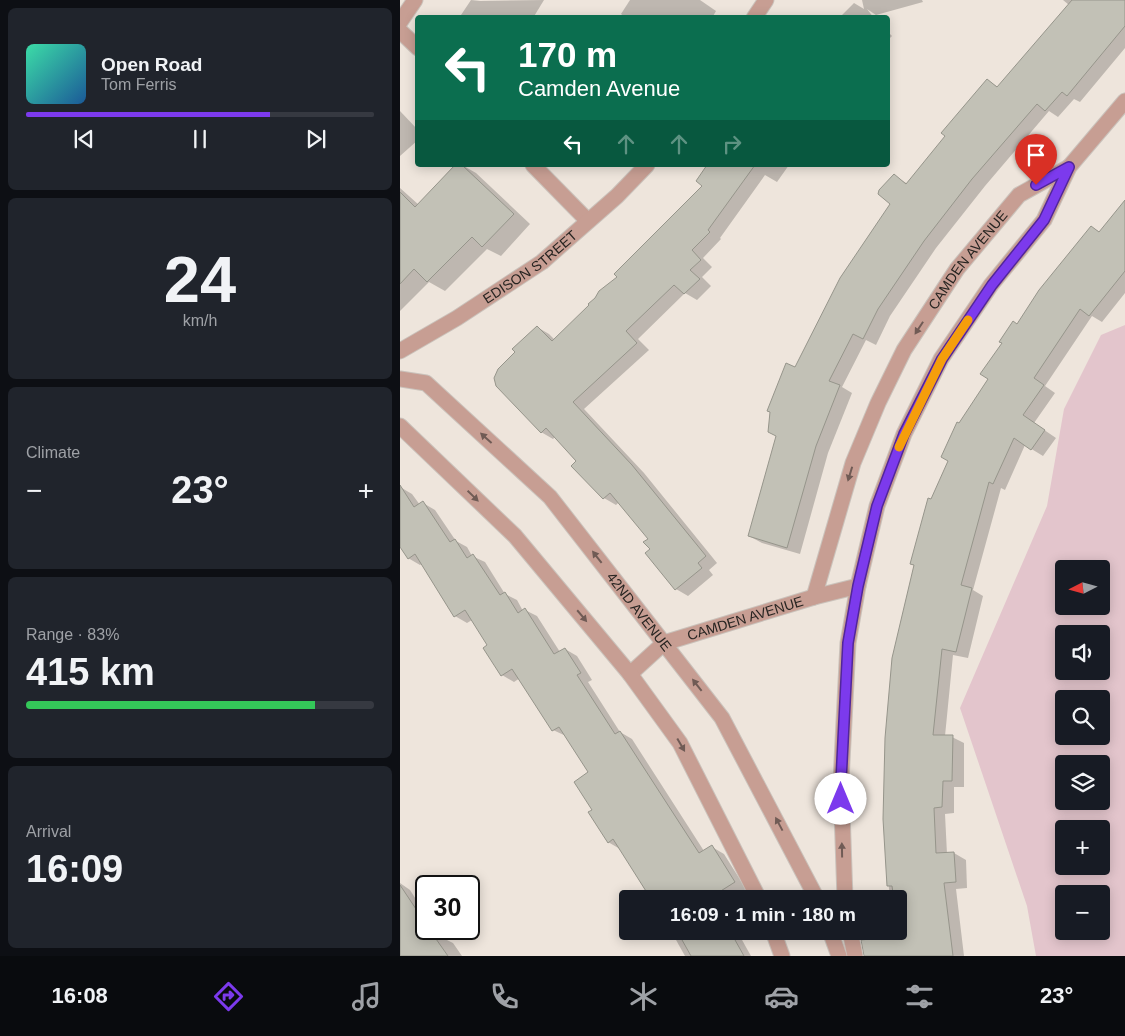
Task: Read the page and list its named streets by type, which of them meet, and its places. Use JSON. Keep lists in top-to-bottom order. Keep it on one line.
{"streets":{"street":["CAMDEN AVENUE","EDISON STREET","42ND AVENUE"]},"crossings":[["CAMDEN AVENUE","42ND AVENUE"]],"north":"left","page":{"turn":["170 m","Camden Avenue"],"song":["Open Road","Tom Ferris"],"tile":[["24","km/h"],"Climate",["Range · 83%","415 km"],["Arrival","16:09"]],"heat":["−","23°","+"],"map_buttons":["+","−"],"limit":"30","trip":"16:09 · 1 min · 180 m","tabs":["16:08","23°"]}}
